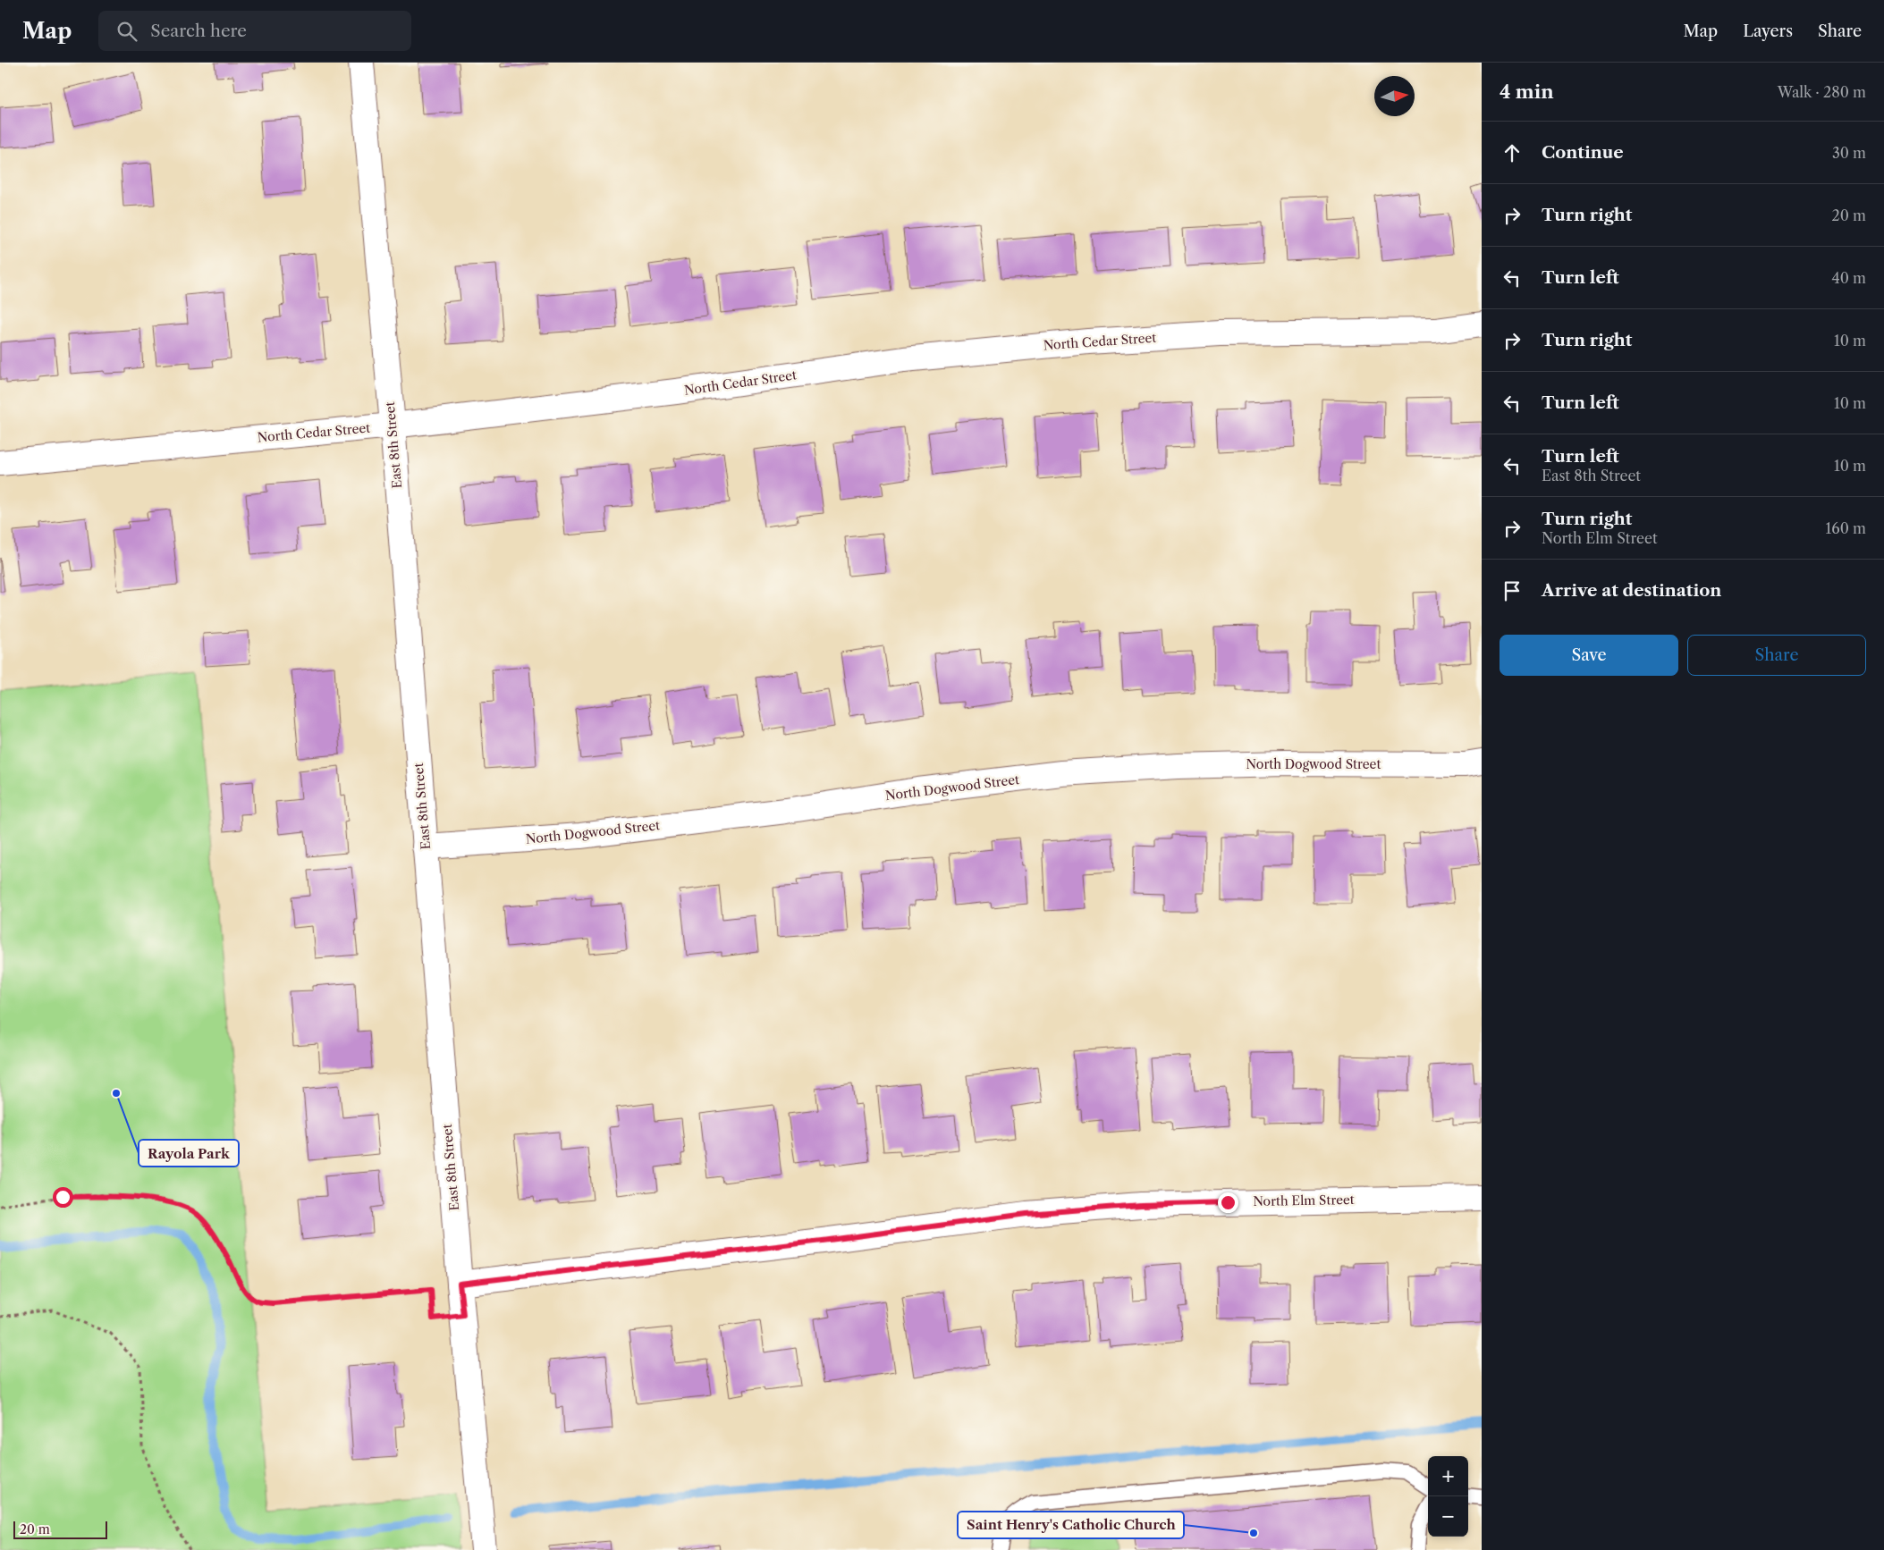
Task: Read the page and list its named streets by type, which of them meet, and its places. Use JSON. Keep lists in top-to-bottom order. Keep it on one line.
{"streets":{"street":["North Cedar Street","East 8th Street","North Dogwood Street","North Elm Street"]},"crossings":[["North Cedar Street","East 8th Street"],["East 8th Street","North Dogwood Street"],["East 8th Street","North Elm Street"]],"places":["Rayola Park","Saint Henry's Catholic Church"],"scale_bar":"20 m","north":"right","page":{"header":"Map","search":"Search here","nav":["Map","Layers","Share"],"heading":["4 min","Walk · 280 m"],"list":[["Continue","30 m"],["Turn right","20 m"],["Turn left","40 m"],["Turn right","10 m"],["Turn left","10 m"],["Turn left","East 8th Street","10 m"],["Turn right","North Elm Street","160 m"],"Arrive at destination"],"buttons":["Save","Share"],"map_buttons":["+","−"],"scale":"20 m"}}
